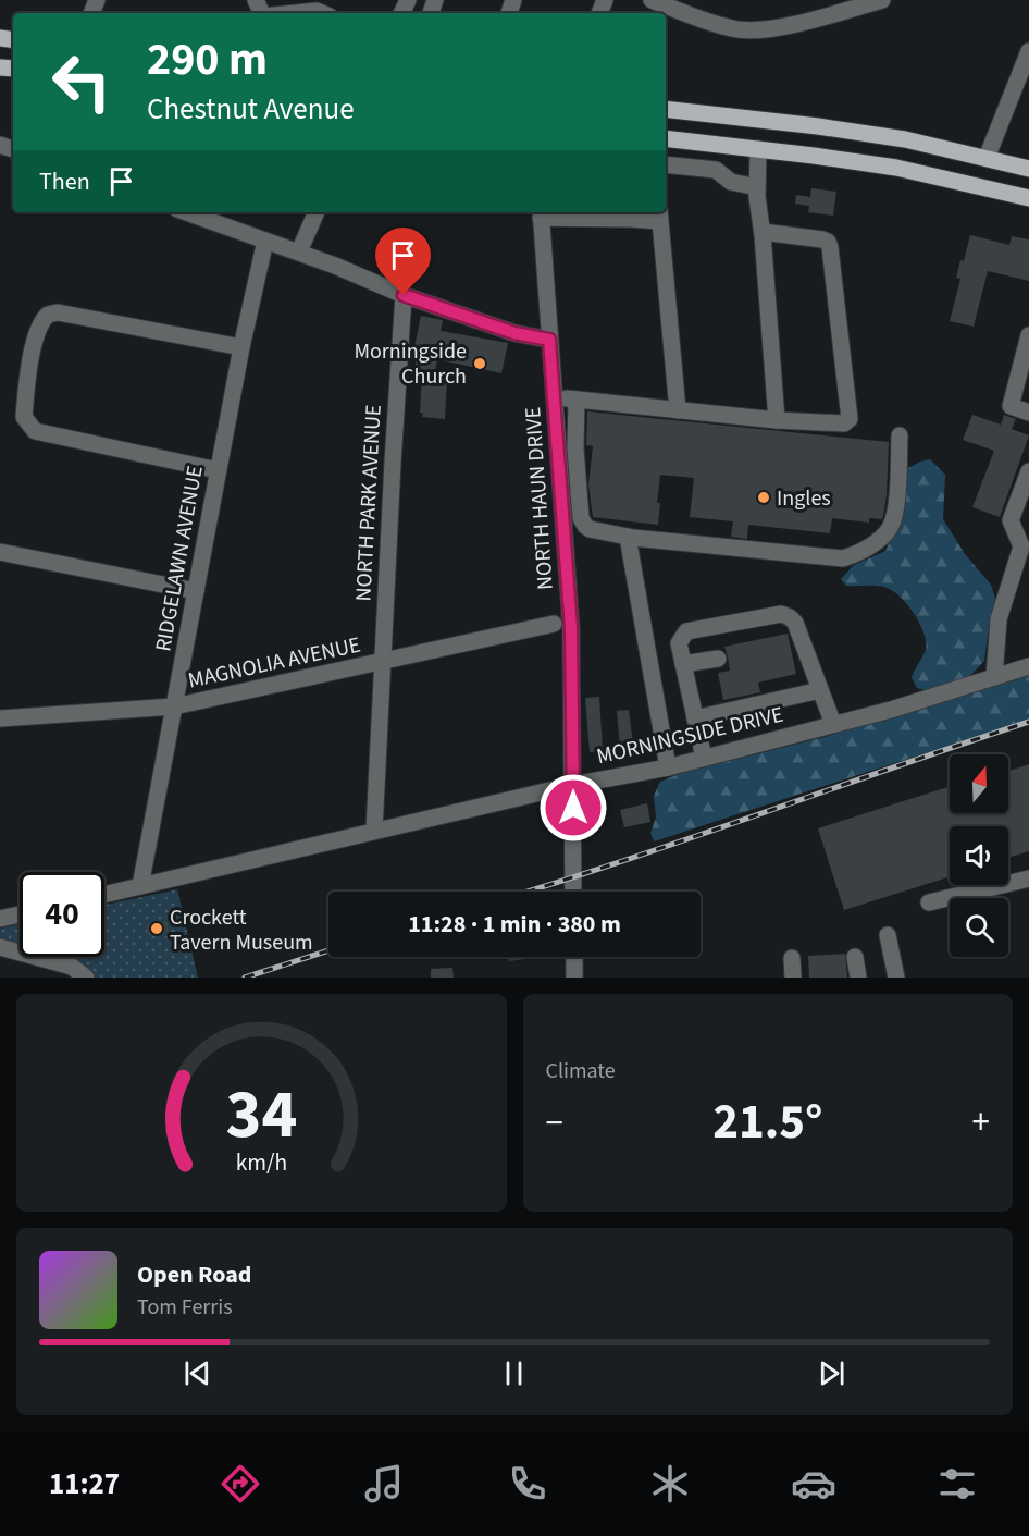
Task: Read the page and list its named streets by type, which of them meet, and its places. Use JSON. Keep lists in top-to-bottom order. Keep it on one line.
{"streets":{"street":["NORTH HAUN DRIVE","NORTH PARK AVENUE","RIDGELAWN AVENUE","MAGNOLIA AVENUE","MORNINGSIDE DRIVE"]},"crossings":[["NORTH HAUN DRIVE","MORNINGSIDE DRIVE"],["NORTH PARK AVENUE","MAGNOLIA AVENUE"],["NORTH PARK AVENUE","MORNINGSIDE DRIVE"],["RIDGELAWN AVENUE","MAGNOLIA AVENUE"],["RIDGELAWN AVENUE","MORNINGSIDE DRIVE"]],"places":["Morningside Church","Ingles","Crockett Tavern Museum"],"north":"top","page":{"turn":["290 m","Chestnut Avenue"],"then":"Then","limit":"40","trip":"11:28 · 1 min · 380 m","tile":"Climate","heat":["−","21.5°","+"],"song":["Open Road","Tom Ferris"],"tabs":"11:27","gauge":["34","km/h"]}}
